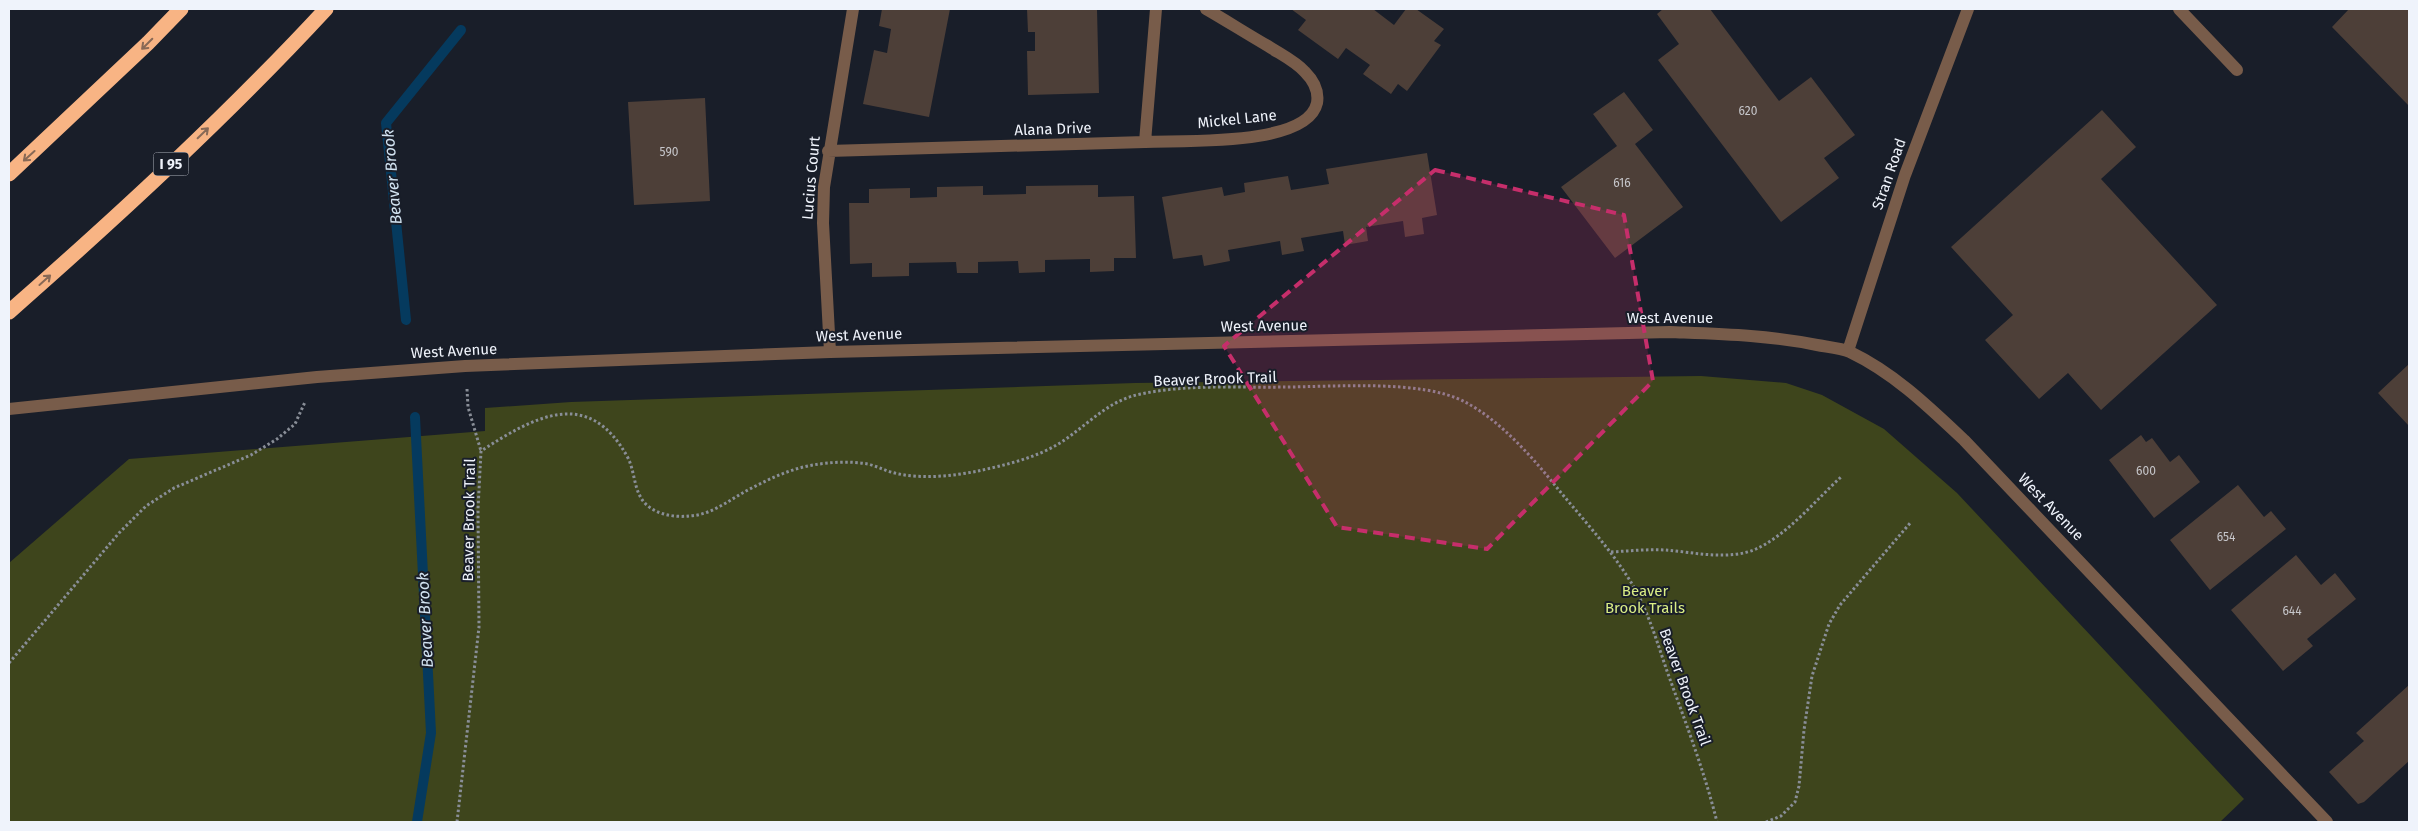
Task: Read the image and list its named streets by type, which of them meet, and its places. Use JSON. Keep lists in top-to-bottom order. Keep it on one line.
{"streets":{"highway":["I 95"],"street":["Mickel Lane","Alana Drive","Stran Road","Lucius Court","West Avenue"],"path":["Beaver Brook Trail"]},"crossings":[["Mickel Lane","Alana Drive"],["Alana Drive","Lucius Court"],["Stran Road","West Avenue"],["Lucius Court","West Avenue"]],"water":["Beaver Brook"],"parks":["Beaver Brook Trails"],"house_numbers":["620","590","616","600","654","644"]}
